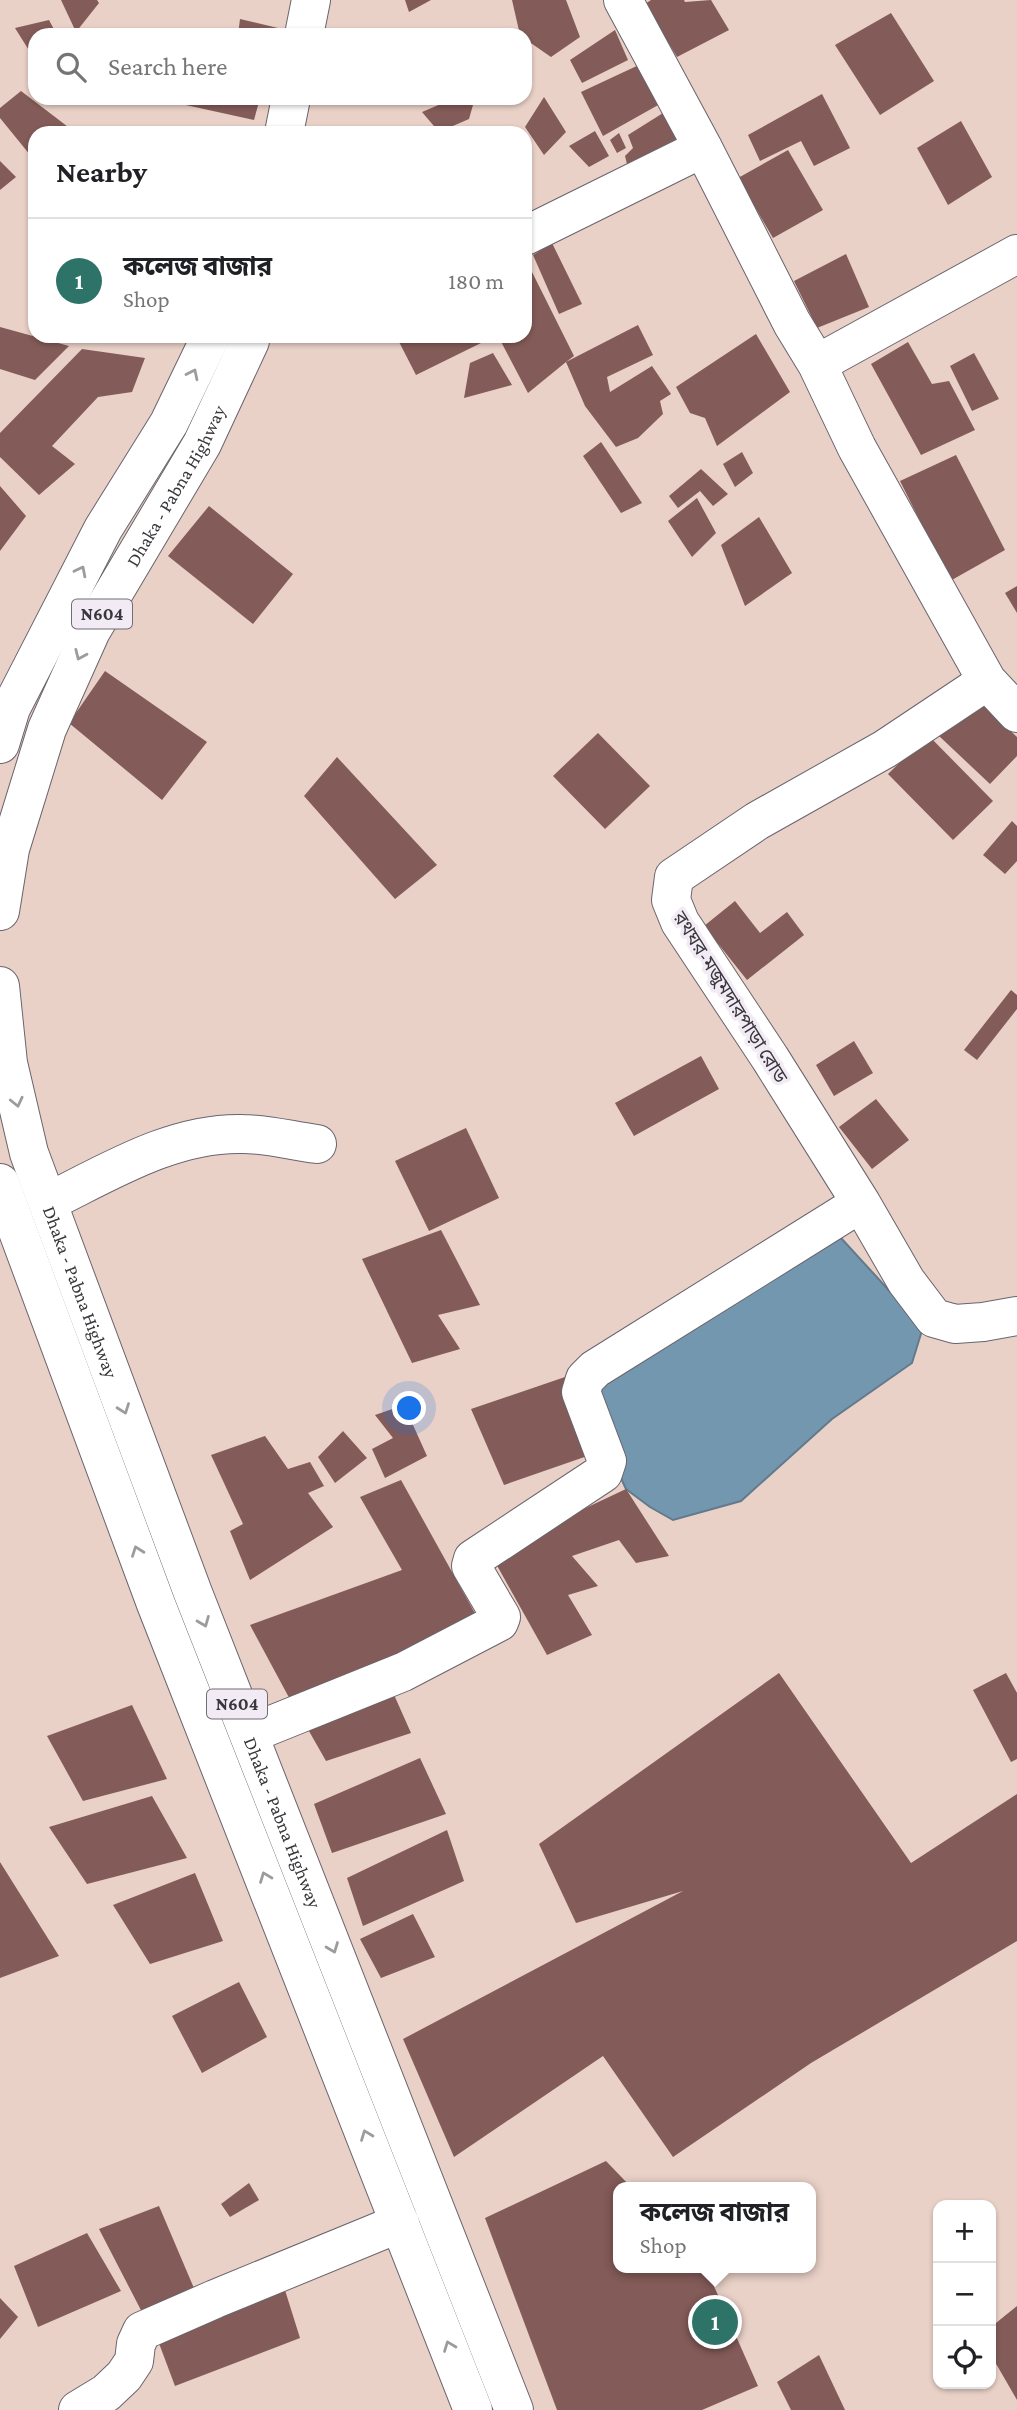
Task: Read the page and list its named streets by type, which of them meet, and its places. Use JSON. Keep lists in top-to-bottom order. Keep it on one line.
{"streets":{"main road":["Dhaka - Pabna Highway","N604","রথঘর-মজুমদারপাড়া রোড"]},"page":{"search":"Search here","heading":"Nearby","list":[{"mark":"1","name":"কলেজ বাজার","note":"Shop","value":"180 m"}],"popup":["কলেজ বাজার","Shop"],"map_buttons":["+","−"],"pins":"1"}}
